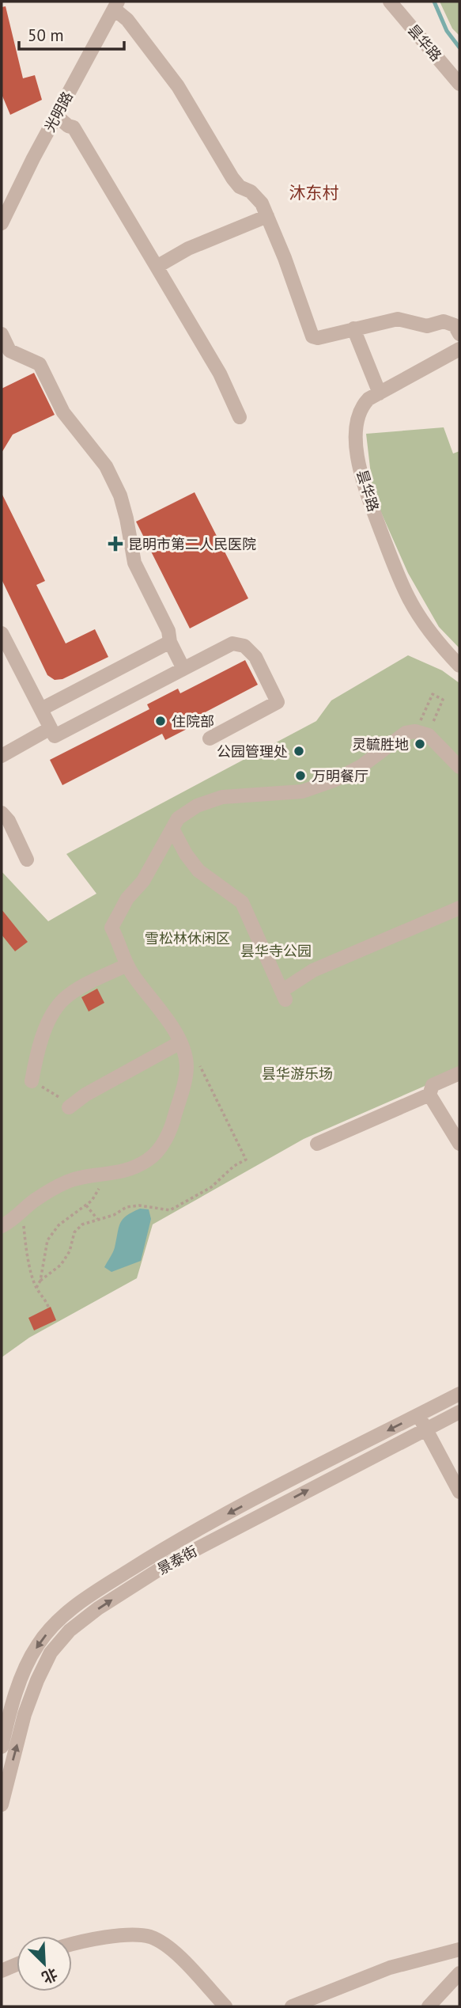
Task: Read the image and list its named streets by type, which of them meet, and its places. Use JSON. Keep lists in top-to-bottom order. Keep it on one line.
{"streets":{"street":["昙华路","光明路","景泰街"]},"districts":["沐东村"],"parks":["雪松林休闲区","昙华寺公园","昙华游乐场"],"places":{"health":["昆明市第二人民医院"],"other":["住院部","灵毓胜地","公园管理处","万明餐厅"]},"scale_bar":"50 m","north":"bottom right"}
